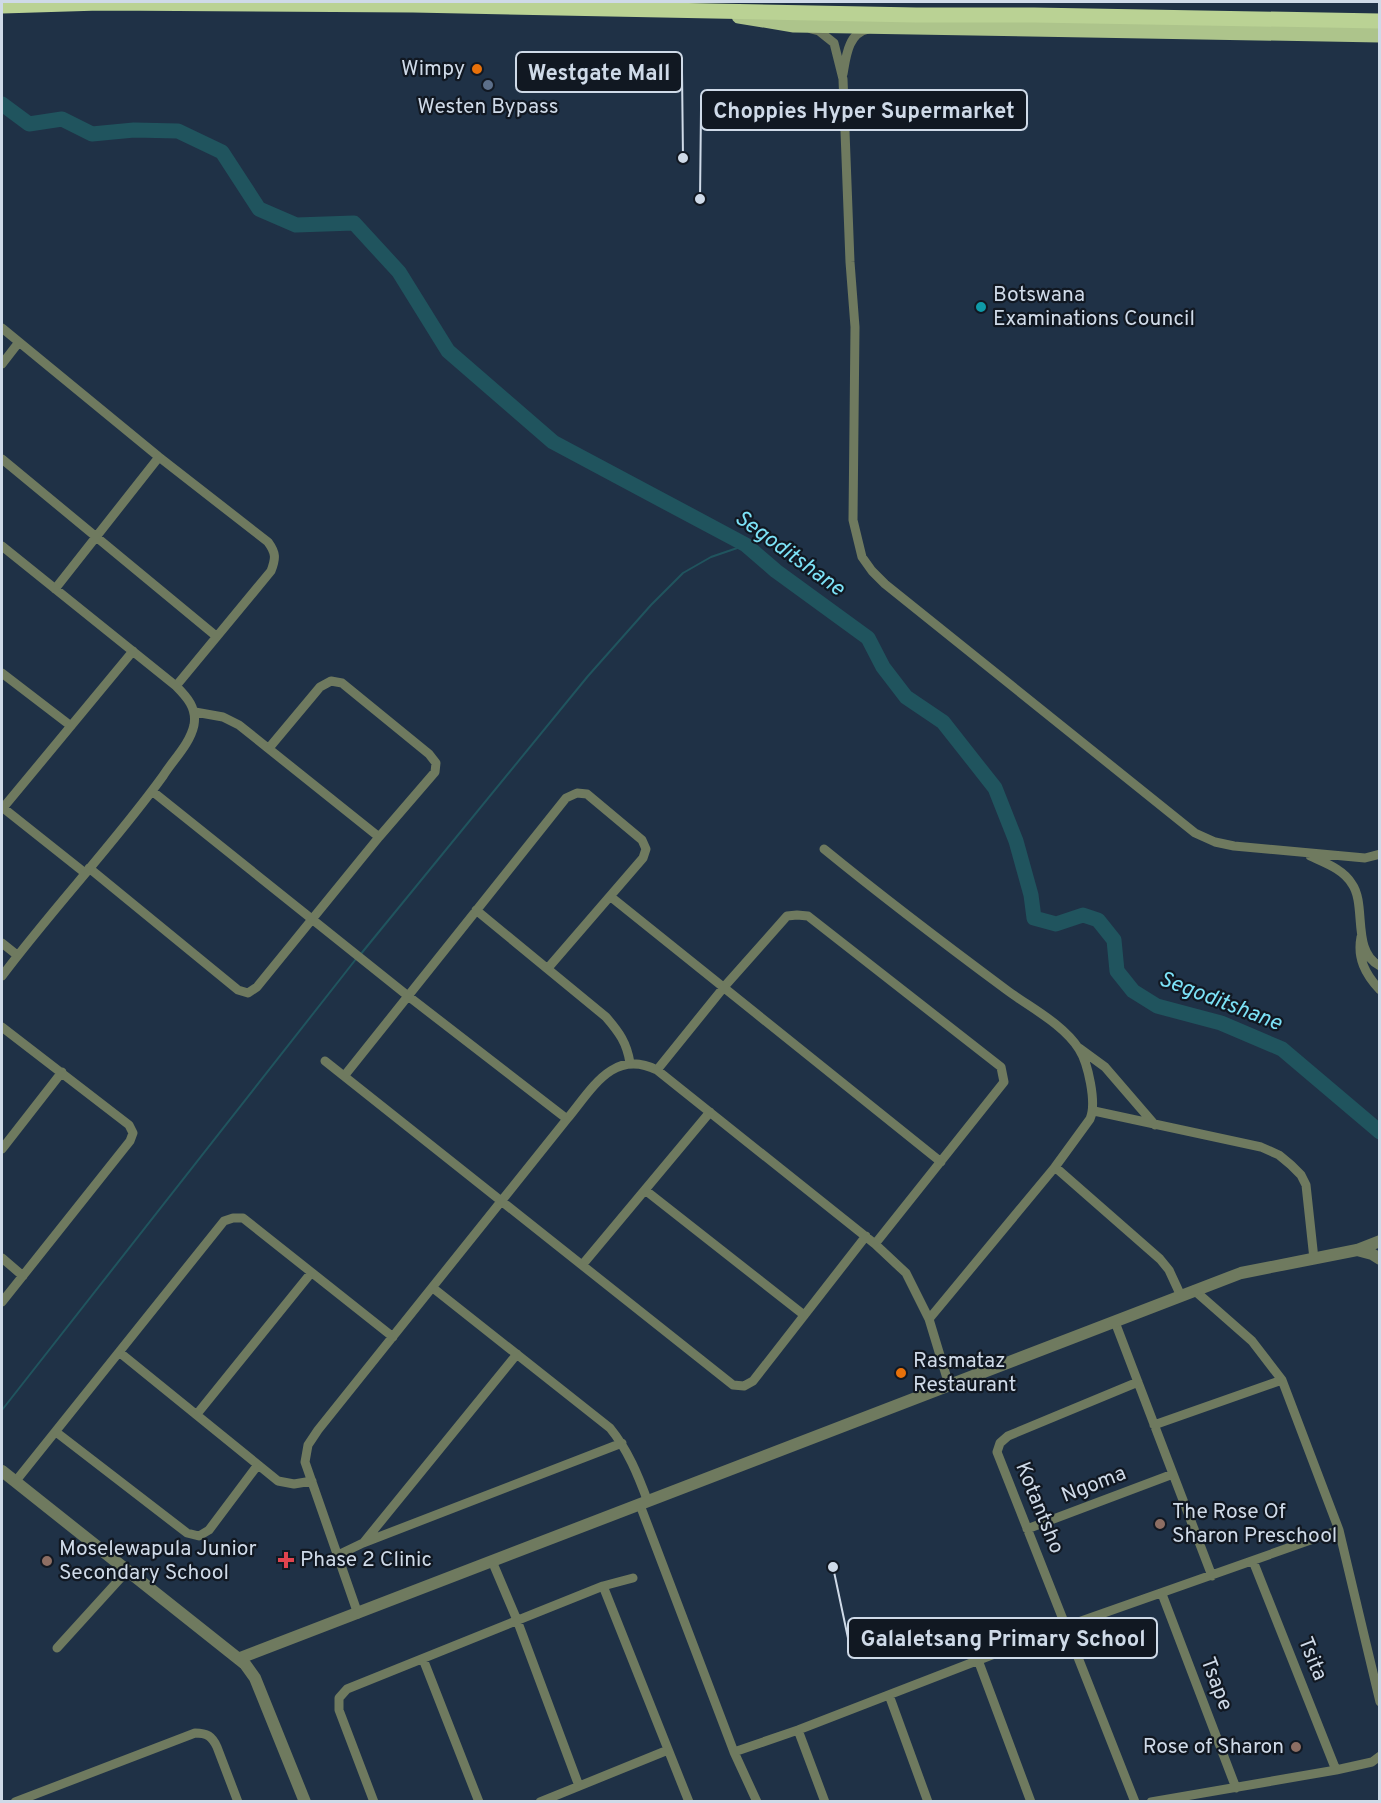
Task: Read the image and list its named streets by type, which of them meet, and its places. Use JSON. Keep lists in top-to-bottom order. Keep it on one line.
{"streets":{"street":["Ngoma","Kotantsho","Tsita","Tsape"]},"crossings":[["Ngoma","Kotantsho"]],"water":["Segoditshane"],"places":{"other":["Wimpy","Westen Bypass","Westgate Mall","Choppies Hyper Supermarket","Botswana Examinations Council","Rasmataz Restaurant","The Rose Of Sharon Preschool","Moselewapula Junior Secondary School","Galaletsang Primary School","Rose of Sharon"],"health":["Phase 2 Clinic"]}}
